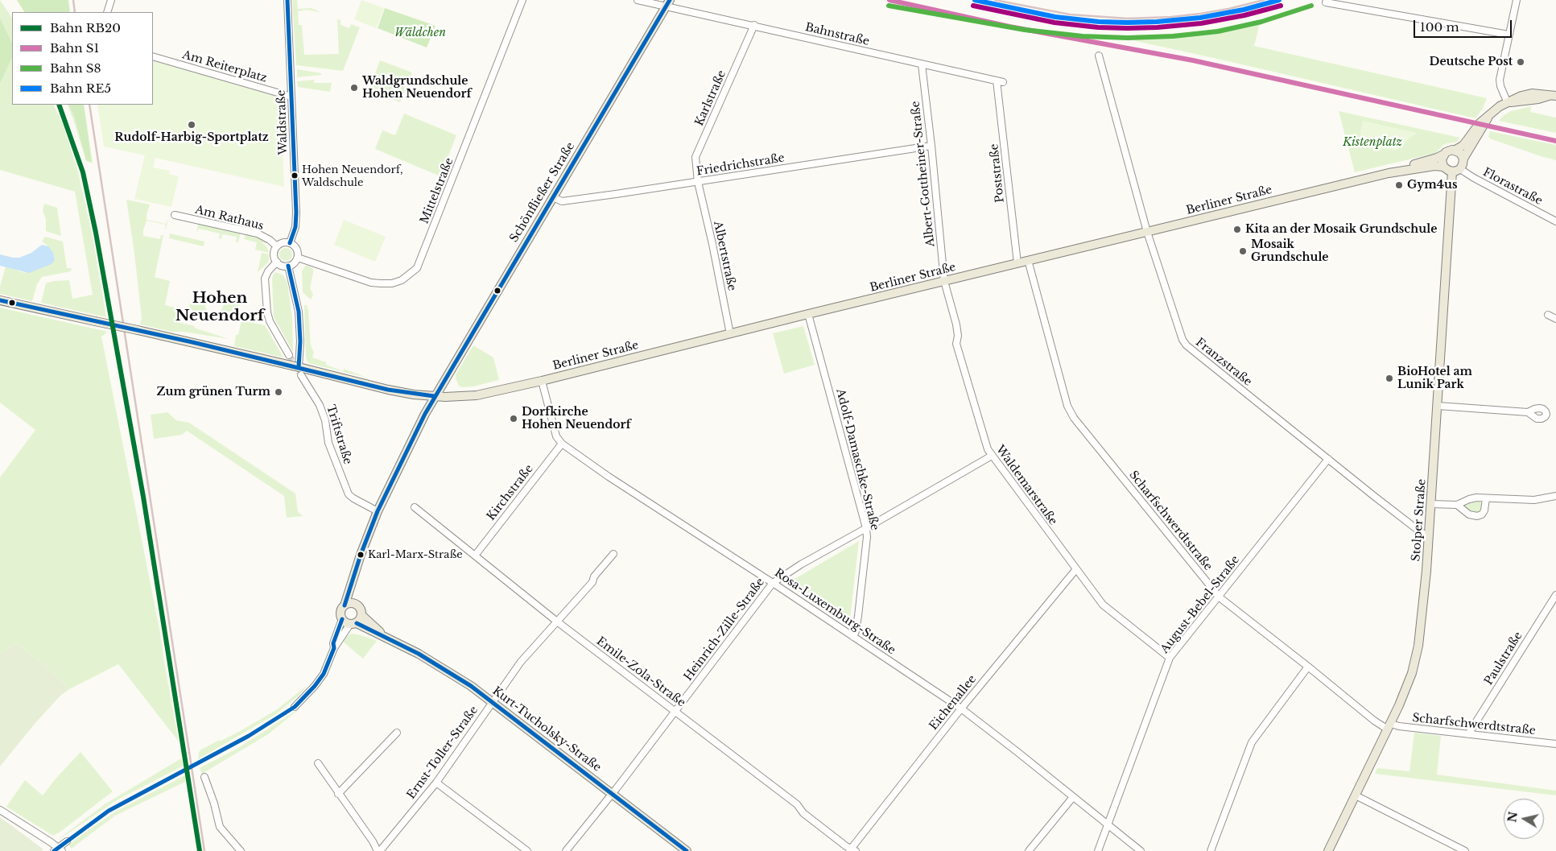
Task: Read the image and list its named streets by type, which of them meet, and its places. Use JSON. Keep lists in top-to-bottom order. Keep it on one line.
{"streets":{"main road":["Schönfließer Straße","Berliner Straße","Stolper Straße","Kurt-Tucholsky-Straße"],"street":["Bahnstraße","Am Reiterplatz","Karlstraße","Waldstraße","Friedrichstraße","Poststraße","Albert-Gottheiner-Straße","Florastraße","Mittelstraße","Am Rathaus","Albertstraße","Franzstraße","Triftstraße","Adolf-Damaschke-Straße","Waldemarstraße","Kirchstraße","Scharfschwerdtstraße","August-Bebel-Straße","Rosa-Luxemburg-Straße","Heinrich-Zille-Straße","Paulstraße","Emile-Zola-Straße","Eichenallee","Ernst-Toller-Straße"]},"crossings":[["Bahnstraße","Karlstraße"],["Bahnstraße","Poststraße"],["Bahnstraße","Albert-Gottheiner-Straße"],["Bahnstraße","Schönfließer Straße"],["Am Reiterplatz","Waldstraße"],["Karlstraße","Friedrichstraße"],["Karlstraße","Albertstraße"],["Waldstraße","Mittelstraße"],["Waldstraße","Am Rathaus"],["Friedrichstraße","Albert-Gottheiner-Straße"],["Friedrichstraße","Schönfließer Straße"],["Friedrichstraße","Albertstraße"],["Poststraße","Berliner Straße"],["Albert-Gottheiner-Straße","Berliner Straße"],["Albert-Gottheiner-Straße","Waldemarstraße"],["Florastraße","Berliner Straße"],["Florastraße","Stolper Straße"],["Mittelstraße","Am Rathaus"],["Schönfließer Straße","Berliner Straße"],["Berliner Straße","Albertstraße"],["Berliner Straße","Franzstraße"],["Berliner Straße","Triftstraße"],["Berliner Straße","Adolf-Damaschke-Straße"],["Berliner Straße","Waldemarstraße"],["Berliner Straße","Stolper Straße"],["Berliner Straße","Scharfschwerdtstraße"],["Berliner Straße","Rosa-Luxemburg-Straße"],["Franzstraße","Stolper Straße"],["Franzstraße","August-Bebel-Straße"],["Adolf-Damaschke-Straße","Rosa-Luxemburg-Straße"],["Adolf-Damaschke-Straße","Heinrich-Zille-Straße"],["Waldemarstraße","August-Bebel-Straße"],["Waldemarstraße","Heinrich-Zille-Straße"],["Waldemarstraße","Eichenallee"],["Kirchstraße","Rosa-Luxemburg-Straße"],["Kirchstraße","Emile-Zola-Straße"],["Stolper Straße","Scharfschwerdtstraße"],["Scharfschwerdtstraße","August-Bebel-Straße"],["Scharfschwerdtstraße","Paulstraße"],["August-Bebel-Straße","Rosa-Luxemburg-Straße"],["Rosa-Luxemburg-Straße","Heinrich-Zille-Straße"],["Rosa-Luxemburg-Straße","Eichenallee"],["Heinrich-Zille-Straße","Emile-Zola-Straße"],["Heinrich-Zille-Straße","Kurt-Tucholsky-Straße"],["Emile-Zola-Straße","Eichenallee"],["Emile-Zola-Straße","Ernst-Toller-Straße"],["Kurt-Tucholsky-Straße","Ernst-Toller-Straße"]],"districts":["Hohen Neuendorf"],"parks":["Wäldchen","Kistenplatz"],"places":["Deutsche Post","Waldgrundschule Hohen Neuendorf","Rudolf-Harbig-Sportplatz","Hohen Neuendorf, Waldschule","Gym4us","Kita an der Mosaik Grundschule","Mosaik Grundschule","BioHotel am Lunik Park","Zum grünen Turm","Dorfkirche Hohen Neuendorf","Karl-Marx-Straße"],"lines":["rail line S1","rail line RE5","rail line S8","rail line RB20"],"legend":["Bahn RB20","Bahn S1","Bahn S8","Bahn RE5"],"scale_bar":"100 m","north":"left"}
